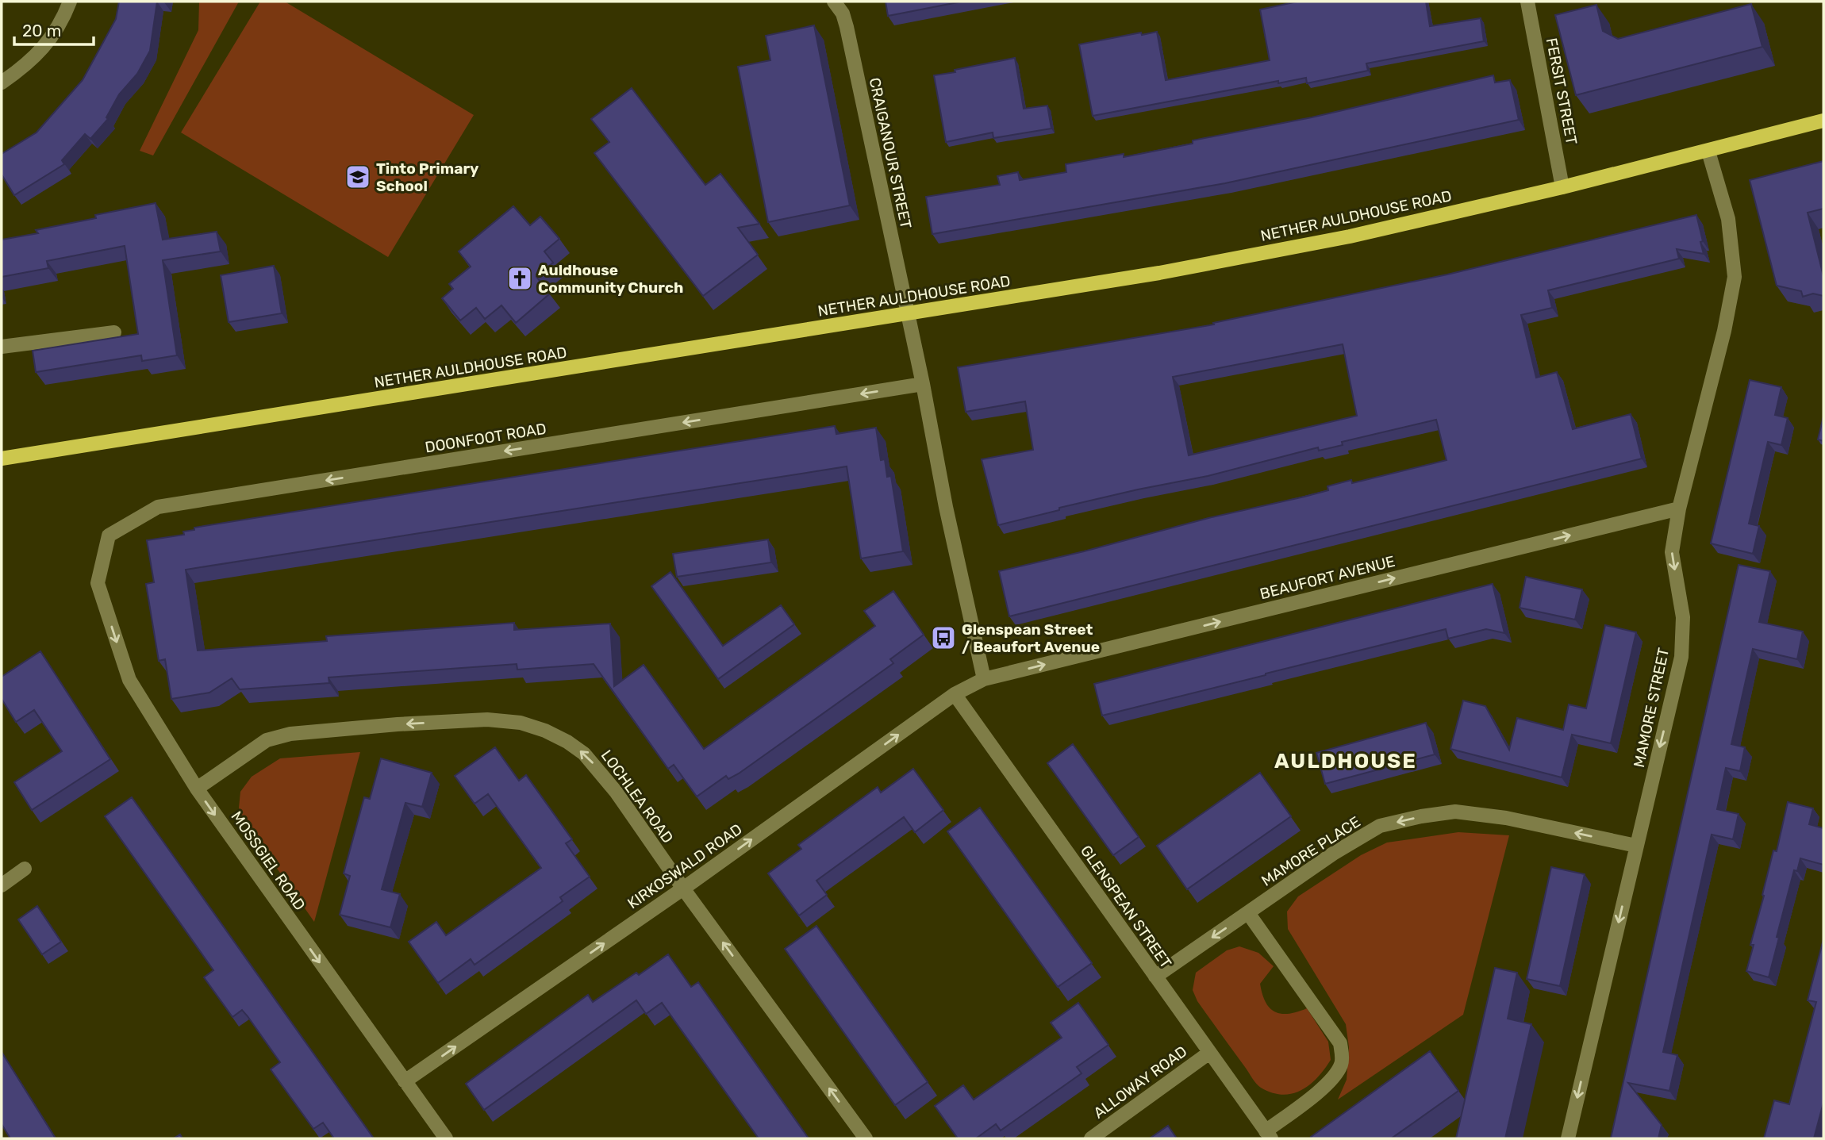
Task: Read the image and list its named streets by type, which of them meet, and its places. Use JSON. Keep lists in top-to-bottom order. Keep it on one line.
{"streets":{"main road":["NETHER AULDHOUSE ROAD"],"street":["FERSIT STREET","CRAIGANOUR STREET","DOONFOOT ROAD","BEAUFORT AVENUE","MAMORE STREET","LOCHLEA ROAD","MAMORE PLACE","MOSSGIEL ROAD","KIRKOSWALD ROAD","GLENSPEAN STREET","ALLOWAY ROAD"]},"crossings":[["FERSIT STREET","NETHER AULDHOUSE ROAD"],["CRAIGANOUR STREET","NETHER AULDHOUSE ROAD"],["CRAIGANOUR STREET","DOONFOOT ROAD"],["CRAIGANOUR STREET","BEAUFORT AVENUE"],["CRAIGANOUR STREET","KIRKOSWALD ROAD"],["NETHER AULDHOUSE ROAD","MAMORE STREET"],["DOONFOOT ROAD","MOSSGIEL ROAD"],["BEAUFORT AVENUE","MAMORE STREET"],["BEAUFORT AVENUE","KIRKOSWALD ROAD"],["MAMORE STREET","MAMORE PLACE"],["LOCHLEA ROAD","MOSSGIEL ROAD"],["LOCHLEA ROAD","KIRKOSWALD ROAD"],["MAMORE PLACE","GLENSPEAN STREET"],["MOSSGIEL ROAD","KIRKOSWALD ROAD"],["KIRKOSWALD ROAD","GLENSPEAN STREET"],["GLENSPEAN STREET","ALLOWAY ROAD"]],"one_way":["DOONFOOT ROAD","BEAUFORT AVENUE","MAMORE STREET","LOCHLEA ROAD","MAMORE PLACE","MOSSGIEL ROAD","KIRKOSWALD ROAD"],"districts":["AULDHOUSE"],"places":{"school or university":["Tinto Primary School"],"church":["Auldhouse Community Church"],"bus stop":["Glenspean Street / Beaufort Avenue"]},"scale_bar":"20 m"}
